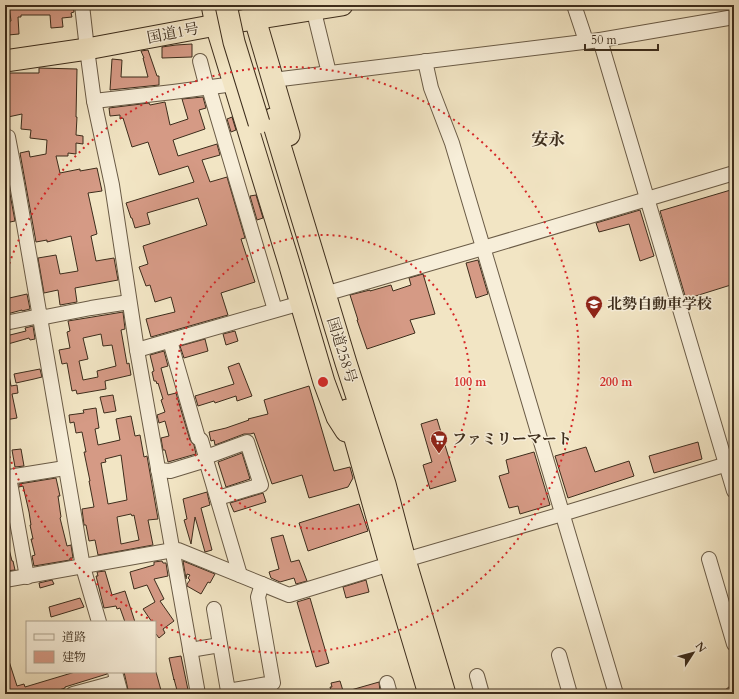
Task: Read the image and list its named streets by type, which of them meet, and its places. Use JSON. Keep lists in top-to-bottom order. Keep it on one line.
{"streets":{"highway":["国道1号","国道258号"]},"districts":["安永"],"places":{"school or university":["北勢自動車学校"],"supermarket":["ファミリーマート"]},"legend":["道路","建物"],"scale_bar":"50 m","north":"top right","rings":["100 m","200 m"]}
